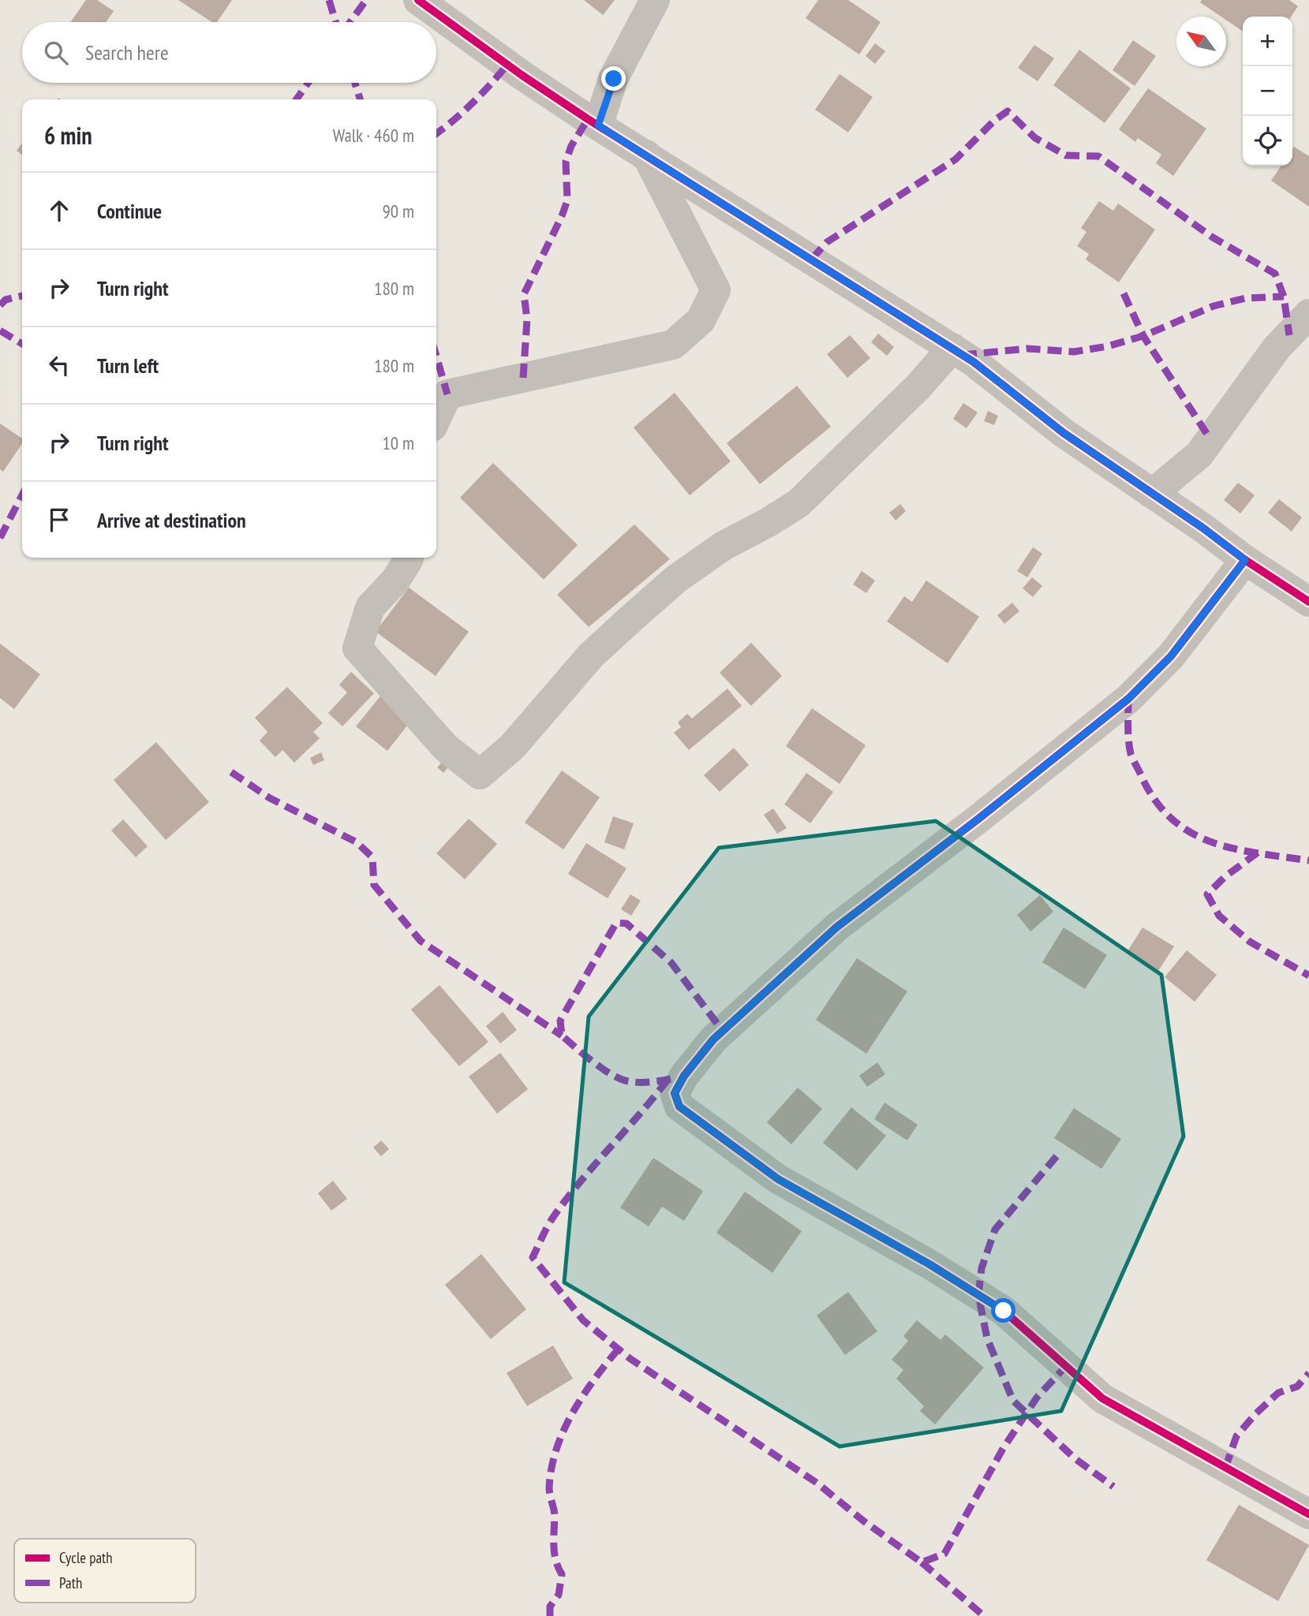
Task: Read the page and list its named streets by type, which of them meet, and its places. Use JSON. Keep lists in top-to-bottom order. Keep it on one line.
{"legend":["Cycle path","Path"],"north":"top left","page":{"map_buttons":["+","−"],"search":"Search here","heading":["6 min","Walk · 460 m"],"list":[["Continue","90 m"],["Turn right","180 m"],["Turn left","180 m"],["Turn right","10 m"],"Arrive at destination"]}}
